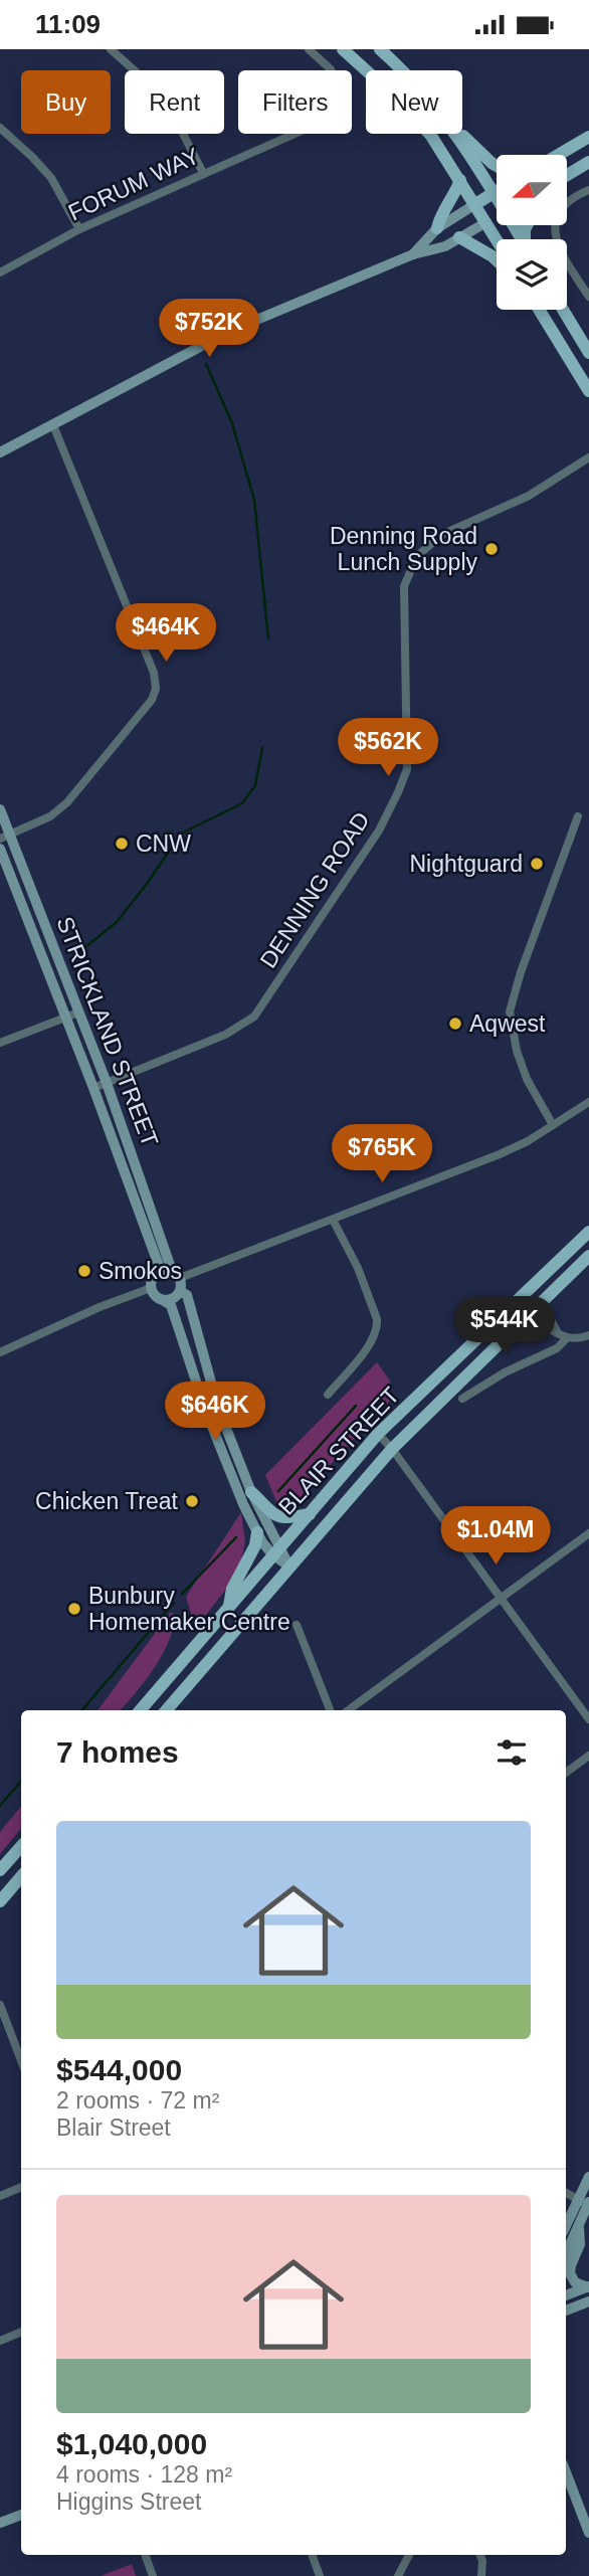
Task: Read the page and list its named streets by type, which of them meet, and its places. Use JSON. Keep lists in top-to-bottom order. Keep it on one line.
{"streets":{"main road":["BLAIR STREET"],"street":["FORUM WAY","DENNING ROAD","STRICKLAND STREET"]},"crossings":[["DENNING ROAD","STRICKLAND STREET"]],"places":["Denning Road Lunch Supply","CNW","Nightguard","Aqwest","Smokos","Chicken Treat","Bunbury Homemaker Centre"],"north":"left","page":{"status":"11:09","chip":["Buy","Rent","Filters","New"],"price":["$752K","$464K","$562K","$765K","$544K","$646K","$1.04M"],"heading":"7 homes","list":[{"name":"$544,000","note":"2 rooms · 72 m² · Blair Street"},{"name":"$1,040,000","note":"4 rooms · 128 m² · Higgins Street"}]}}
